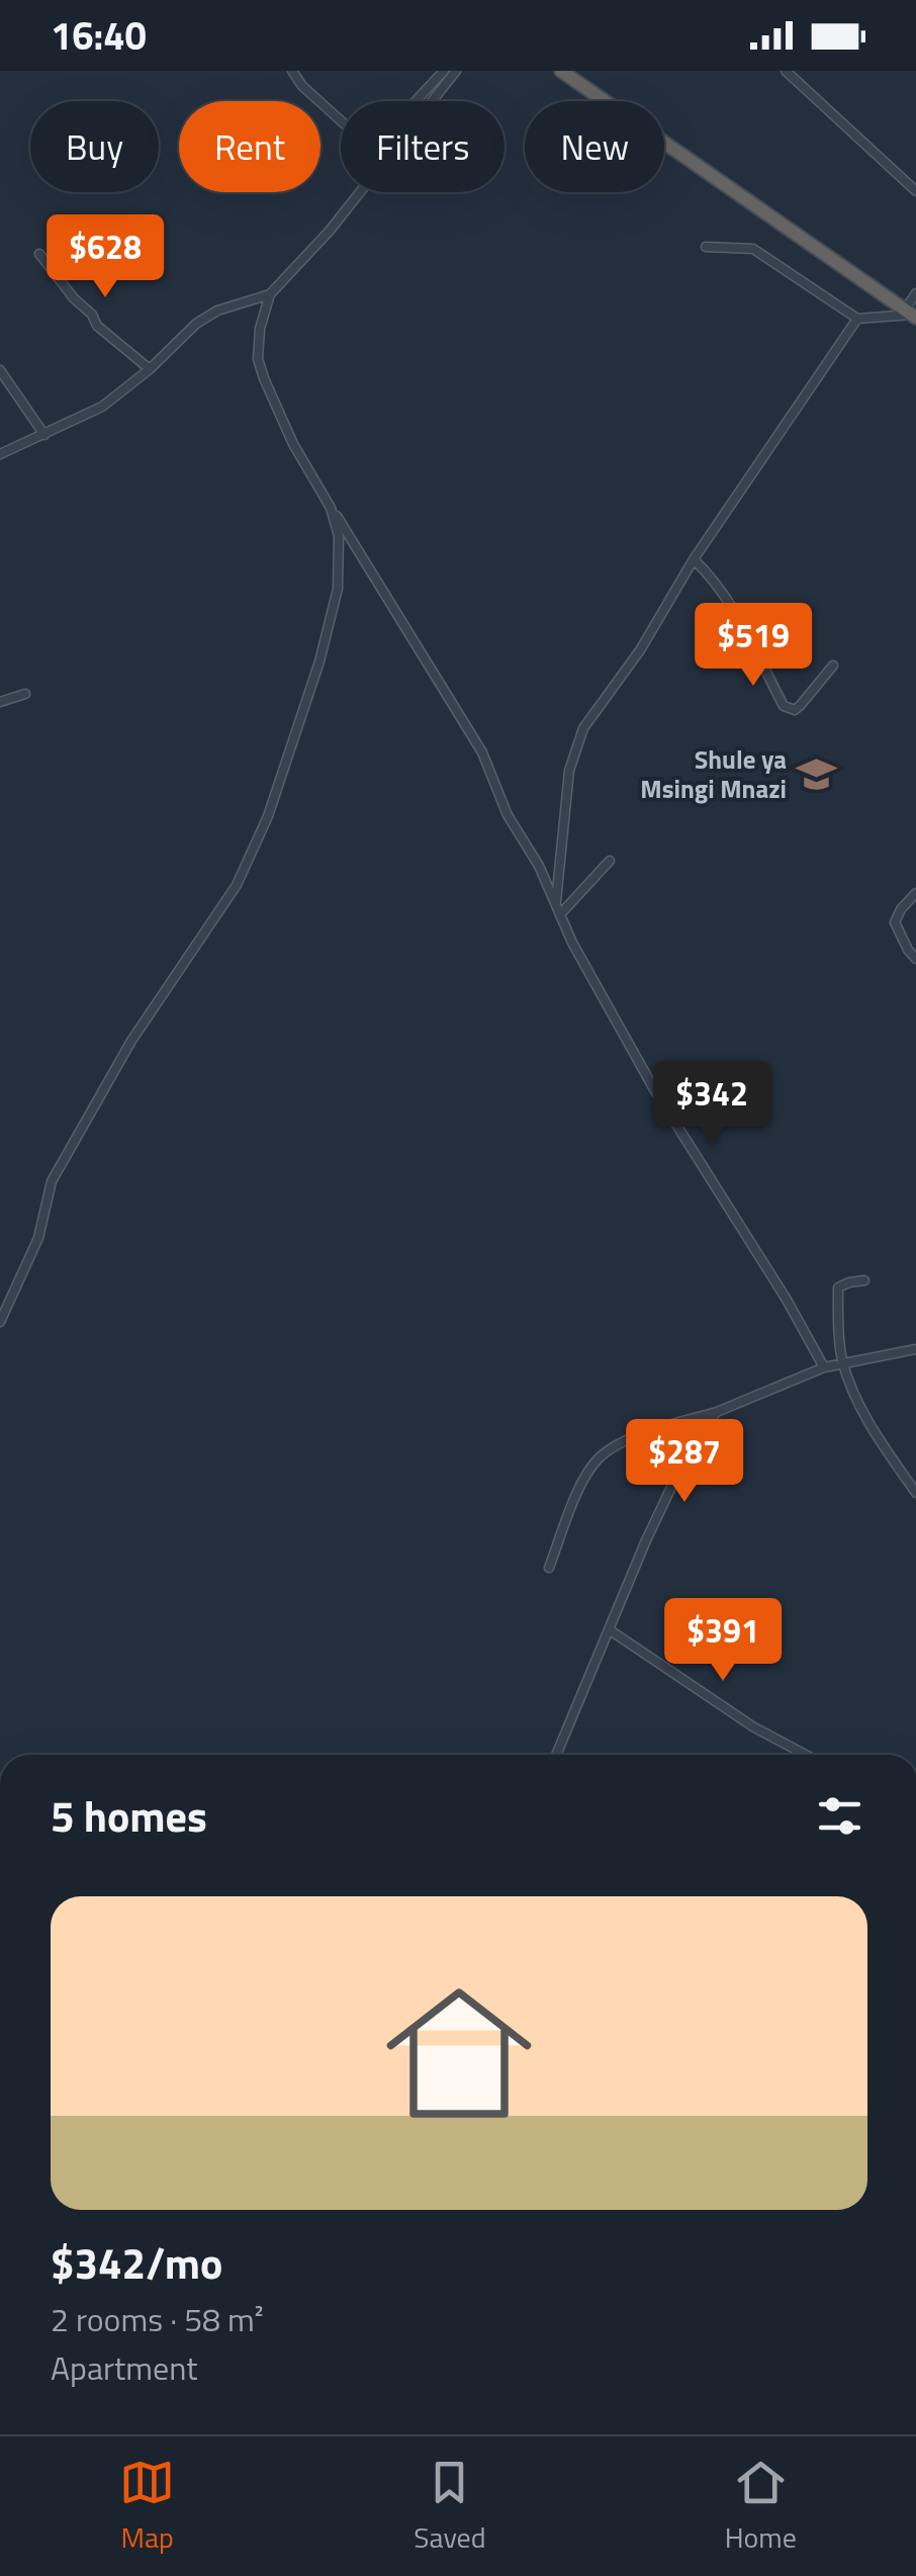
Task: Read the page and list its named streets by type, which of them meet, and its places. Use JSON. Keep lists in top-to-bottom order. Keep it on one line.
{"places":{"school or university":["Shule ya Msingi Mnazi"]},"page":{"status":"16:40","chip":["Buy","Rent","Filters","New"],"price":["$628","$519","$342","$287","$391"],"heading":"5 homes","list":[{"name":"$342/mo","note":"2 rooms · 58 m² · Apartment"}],"tabs":["Map","Saved","Home"]}}
